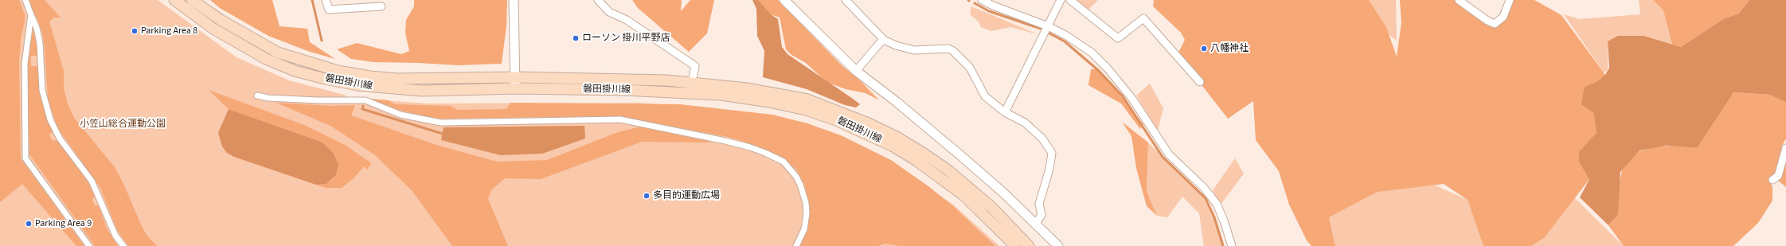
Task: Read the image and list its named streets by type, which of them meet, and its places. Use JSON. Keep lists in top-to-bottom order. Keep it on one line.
{"streets":{"main road":["磐田掛川線"]},"parks":["小笠山総合運動公園"],"places":["Parking Area 8","ローソン 掛川平野店","八幡神社","多目的運動広場","Parking Area 9"]}
